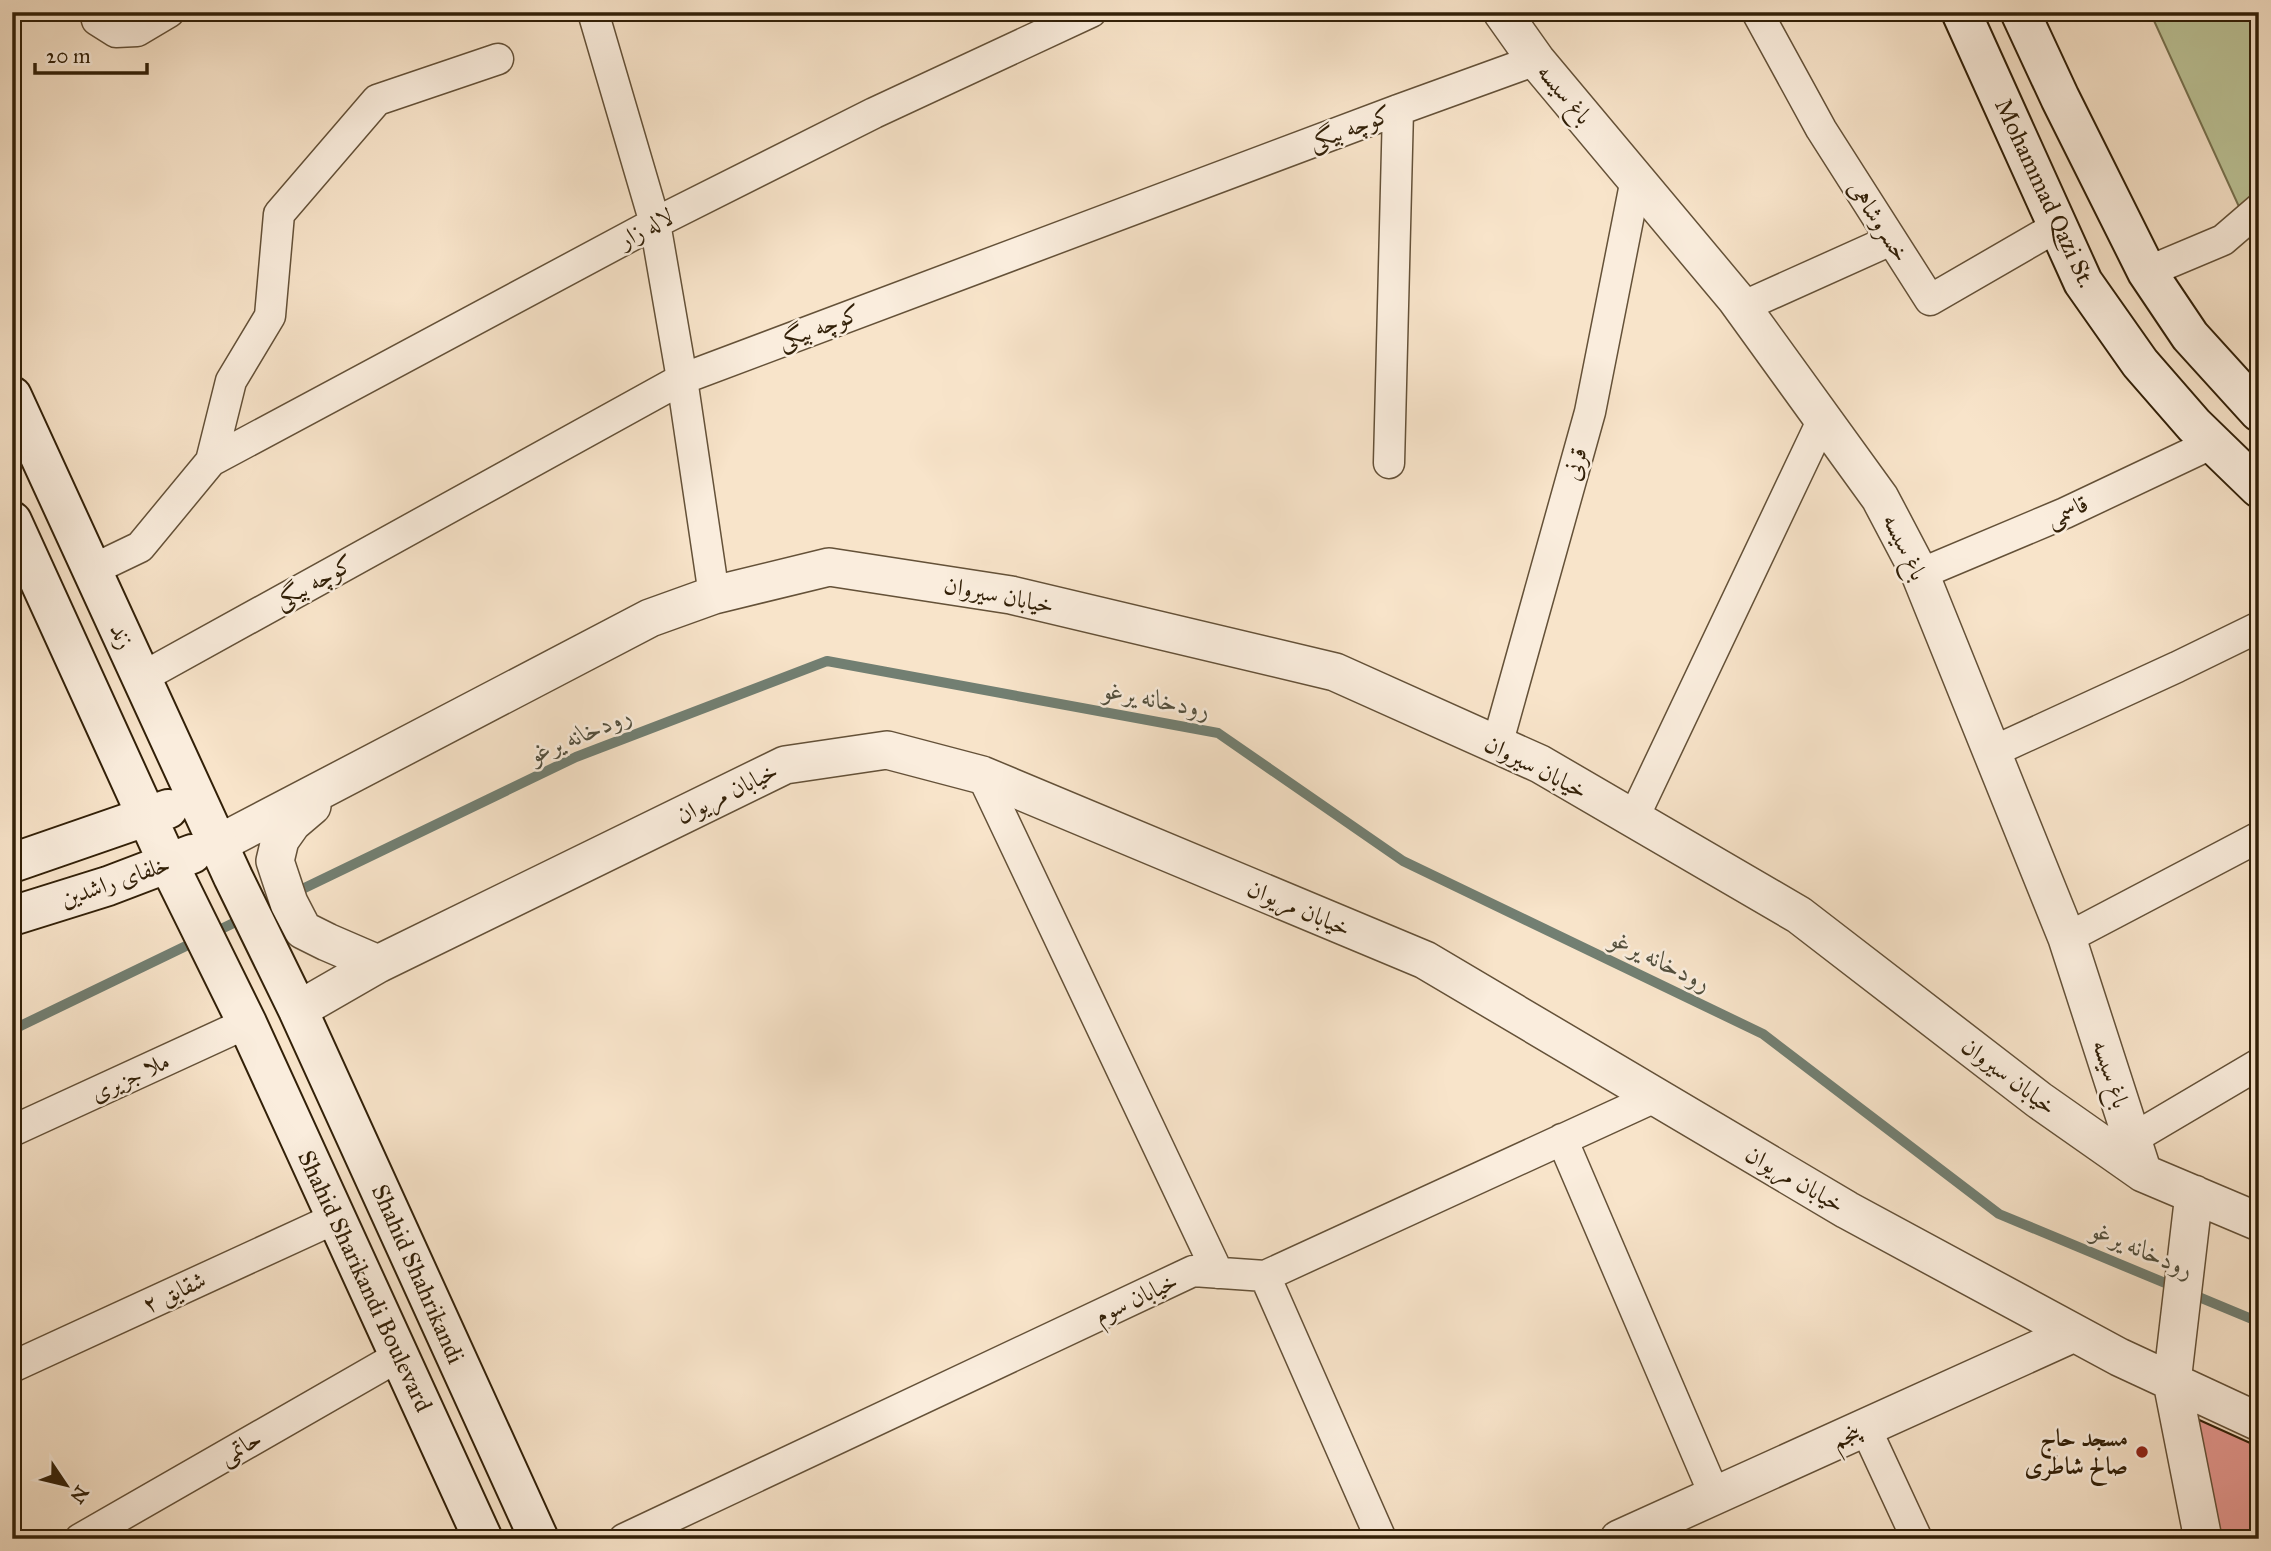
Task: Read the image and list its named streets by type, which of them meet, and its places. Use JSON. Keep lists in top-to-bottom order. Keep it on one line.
{"streets":{"main road":["Mohammad Qazi St.","زند","خلفای راشدین","Shahid Shahrikandi","Shahid Sharikandi Boulevard"],"street":["باغ سیسه","کوچه بیگی","خسروشاهی","لاله زار","قرنی","قاسمی","خیابان سیروان","خیابان مریوان","ملا جزیری","شقایق ۲","خیابان سوم","پنجم","حاتمی"]},"crossings":[["باغ سیسه","کوچه بیگی"],["باغ سیسه","قرنی"],["باغ سیسه","قاسمی"],["باغ سیسه","خیابان سیروان"],["کوچه بیگی","زند"],["Mohammad Qazi St.","خسروشاهی"],["Mohammad Qazi St.","قاسمی"],["قرنی","خیابان سیروان"],["زند","خلفای راشدین"],["زند","Shahid Shahrikandi"],["خیابان مریوان","Shahid Shahrikandi"],["خیابان مریوان","خیابان سوم"],["خیابان مریوان","پنجم"],["خلفای راشدین","Shahid Shahrikandi"],["خلفای راشدین","Shahid Sharikandi Boulevard"],["ملا جزیری","Shahid Sharikandi Boulevard"],["Shahid Sharikandi Boulevard","شقایق ۲"],["Shahid Sharikandi Boulevard","حاتمی"]],"water":["رودخانه یرغو"],"places":["مسجد حاج صالح شاطری"],"scale_bar":"20 m","north":"bottom right"}
